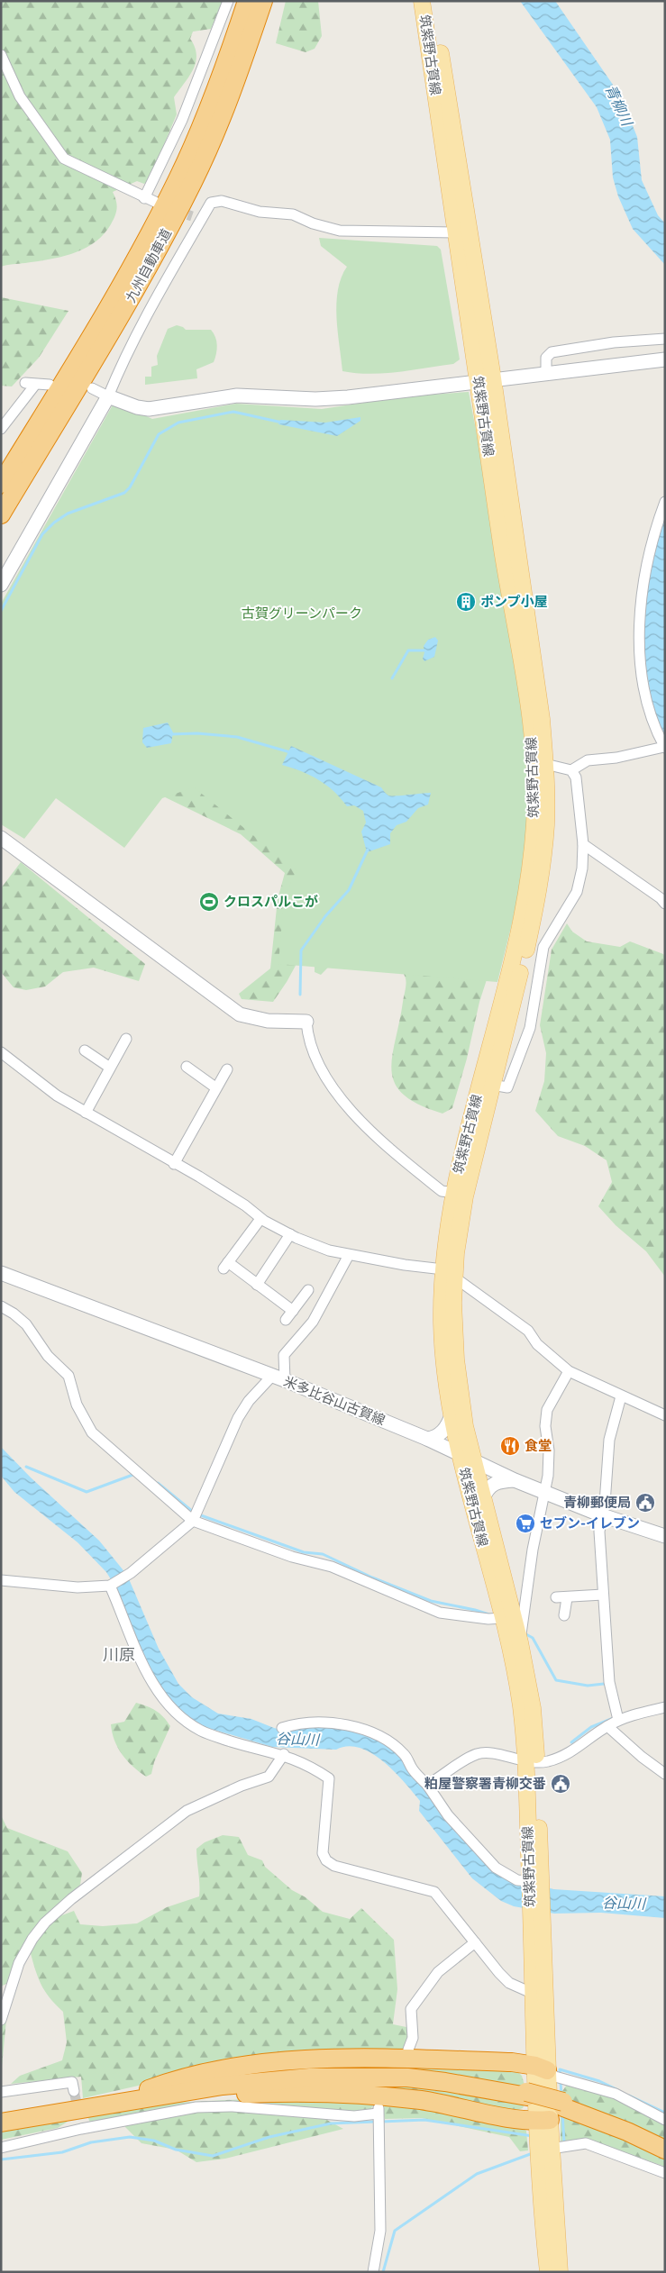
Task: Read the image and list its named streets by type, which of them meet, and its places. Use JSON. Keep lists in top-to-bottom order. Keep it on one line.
{"streets":{"highway":["九州自動車道"],"main road":["筑紫野古賀線"],"street":["米多比谷山古賀線"]},"crossings":[["筑紫野古賀線","米多比谷山古賀線"]],"districts":["川原"],"water":["青柳川","谷山川"],"parks":["古賀グリーンパーク"],"places":{"building":["ポンプ小屋"],"sports":["クロスパルこが"],"restaurant":["食堂"],"public building":["青柳郵便局","粕屋警察署青柳交番"],"supermarket":["セブン-イレブン"]}}
